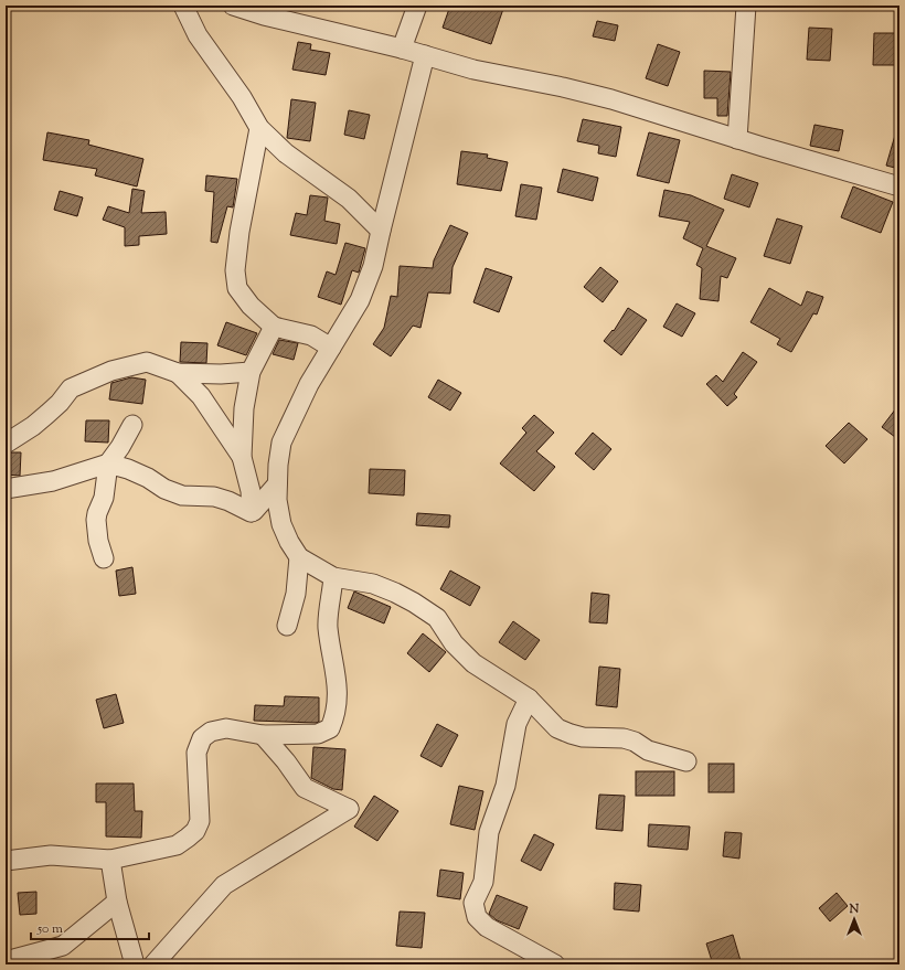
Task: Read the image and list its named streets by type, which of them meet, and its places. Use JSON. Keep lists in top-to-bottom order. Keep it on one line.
{"scale_bar":"50 m","north":"top"}
